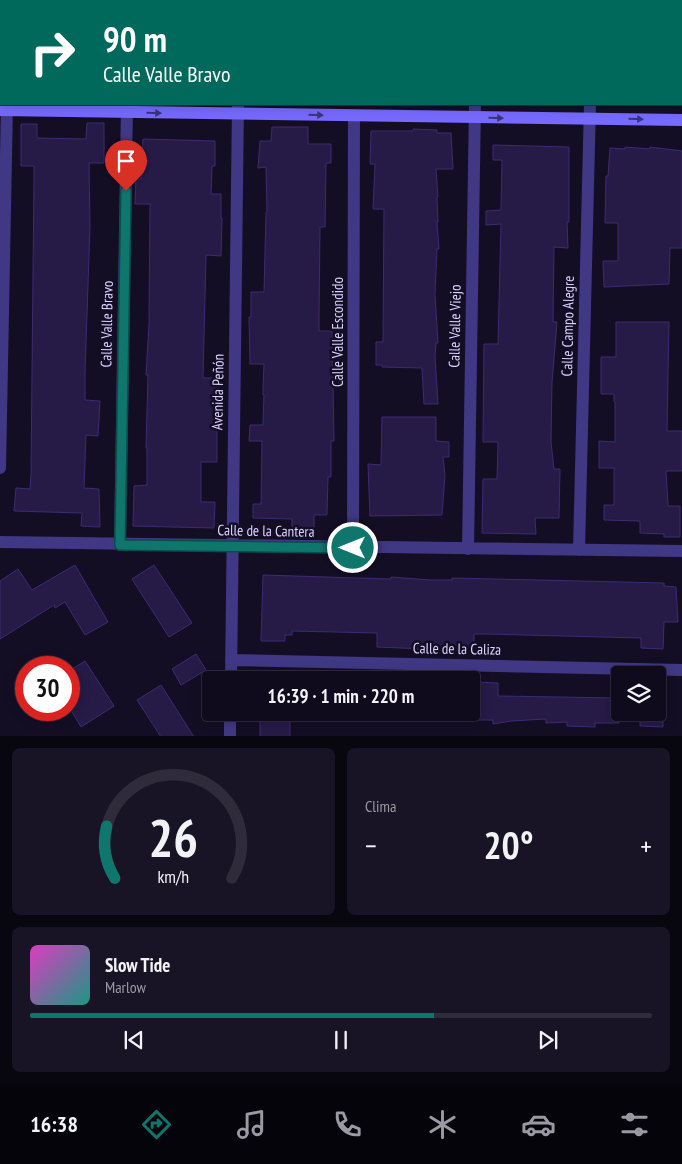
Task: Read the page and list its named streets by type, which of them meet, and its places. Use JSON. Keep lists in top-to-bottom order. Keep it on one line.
{"streets":{"street":["Calle Valle Bravo","Calle Valle Viejo","Calle Campo Alegre","Calle Valle Escondido","Avenida Peñón","Calle de la Cantera","Calle de la Caliza"]},"crossings":[["Calle Valle Bravo","Calle de la Cantera"],["Calle Valle Viejo","Calle de la Cantera"],["Calle Campo Alegre","Calle de la Cantera"],["Calle Valle Escondido","Calle de la Cantera"],["Avenida Peñón","Calle de la Cantera"],["Avenida Peñón","Calle de la Caliza"]],"page":{"turn":["90 m","Calle Valle Bravo"],"limit":"30","trip":"16:39 · 1 min · 220 m","tile":"Clima","heat":["−","20°","+"],"song":["Slow Tide","Marlow"],"tabs":"16:38","gauge":["26","km/h"]}}
